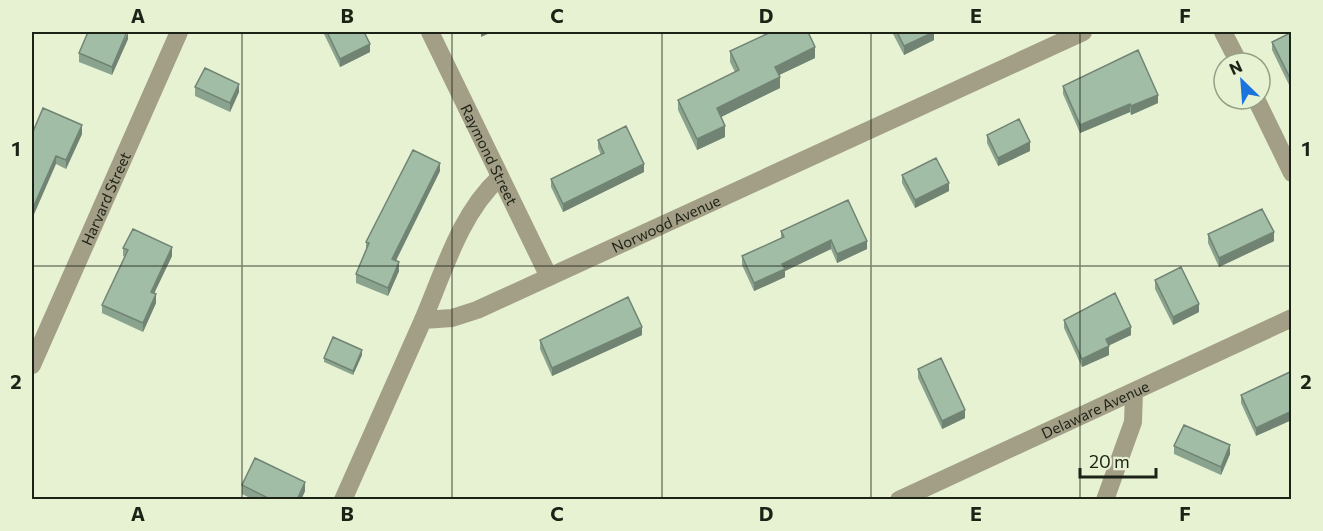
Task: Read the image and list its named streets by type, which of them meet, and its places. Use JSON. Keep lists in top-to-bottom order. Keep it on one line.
{"streets":{"street":["Raymond Street","Harvard Street","Norwood Avenue","Delaware Avenue"]},"crossings":[["Raymond Street","Norwood Avenue"]],"scale_bar":"20 m","north":"top left","grid":{"columns":["A","B","C","D","E","F"],"rows":["1","2"]}}
